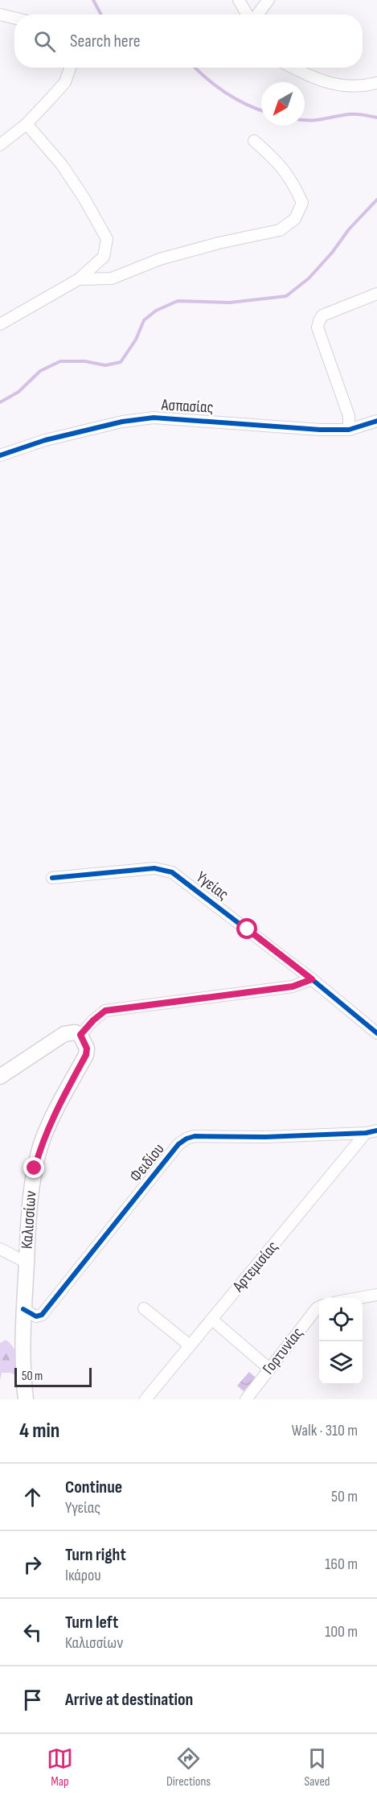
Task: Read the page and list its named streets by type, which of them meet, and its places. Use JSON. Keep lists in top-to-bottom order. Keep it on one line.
{"streets":{"main road":["Καλισσίων"],"street":["Ασπασίας","Υγείας","Φειδίου","Αρτεμισίας","Γορτυνίας"]},"crossings":[["Φειδίου","Καλισσίων"],["Φειδίου","Αρτεμισίας"]],"scale_bar":"50 m","north":"bottom left","page":{"search":"Search here","scale":"50 m","heading":["4 min","Walk · 310 m"],"list":[["Continue","Υγείας","50 m"],["Turn right","Ικάρου","160 m"],["Turn left","Καλισσίων","100 m"],"Arrive at destination"],"nav":["Map","Directions","Saved"]}}
